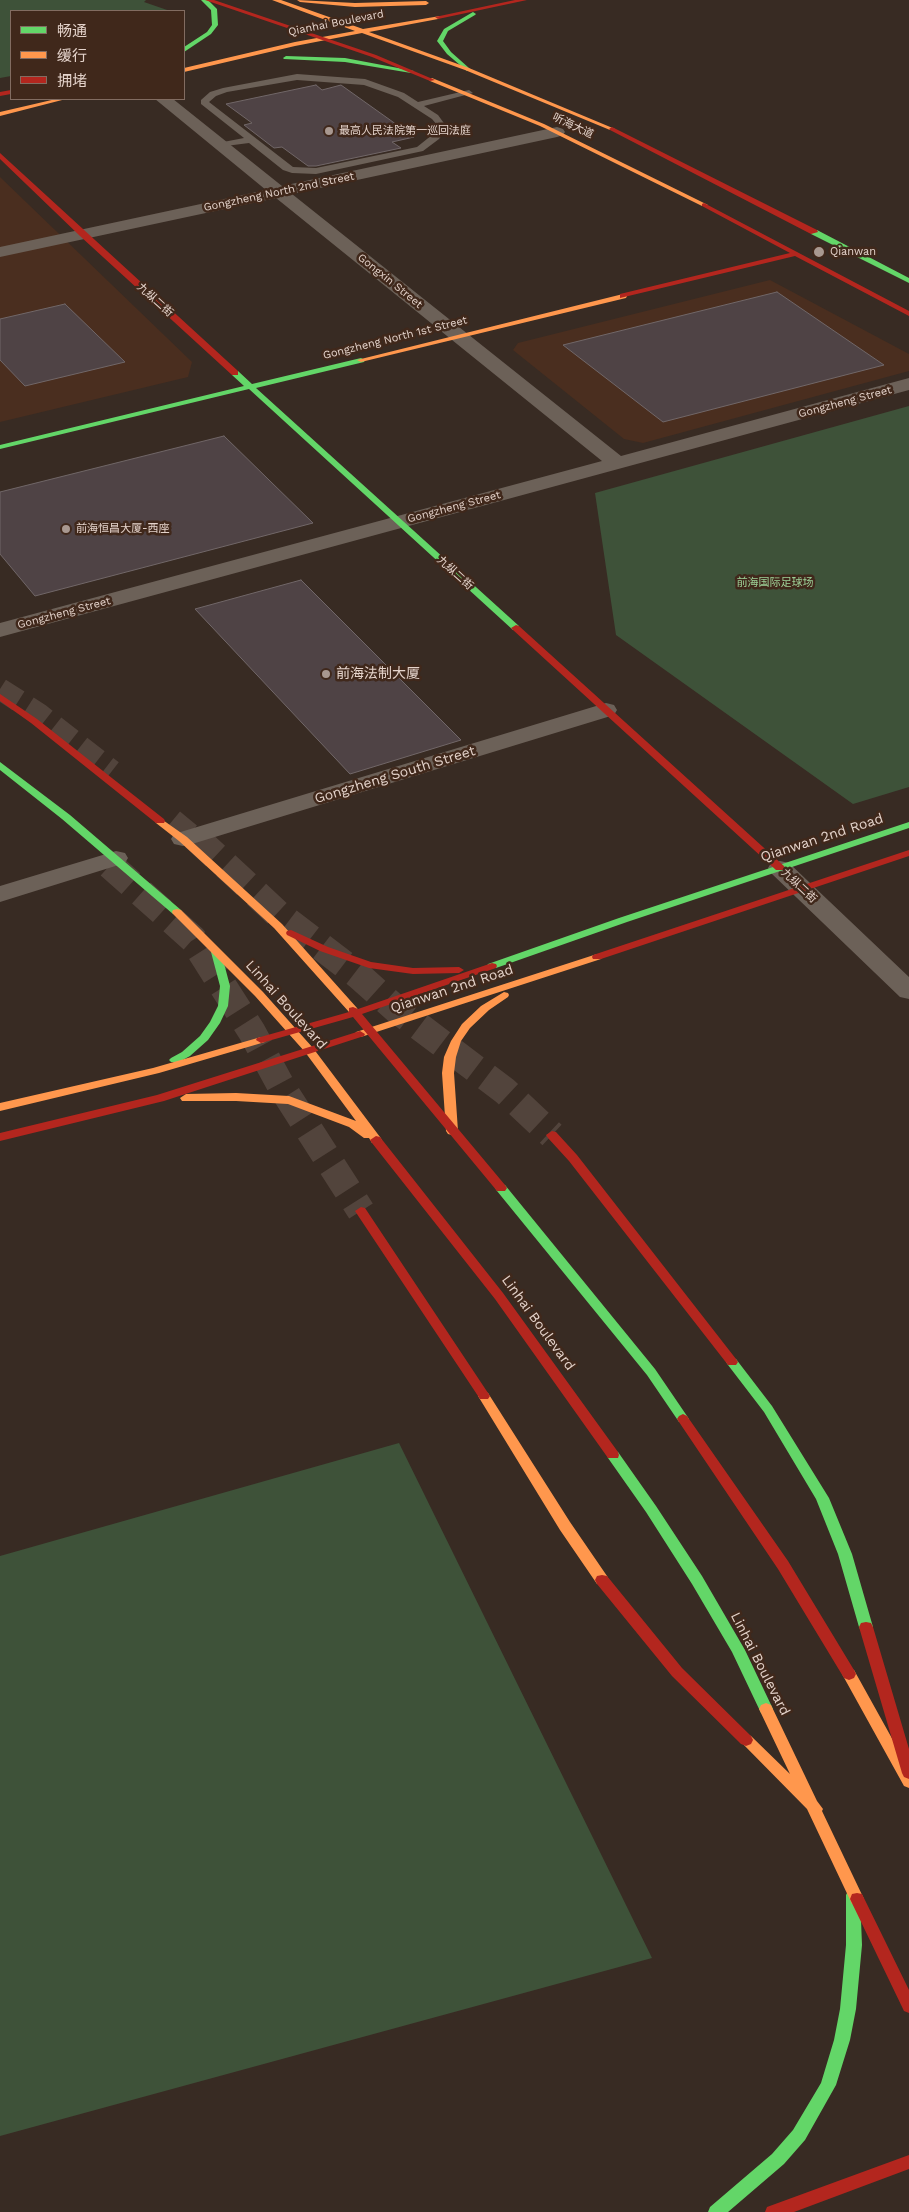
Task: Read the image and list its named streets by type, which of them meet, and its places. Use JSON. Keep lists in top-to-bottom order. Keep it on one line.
{"streets":{"main road":["Qianhai Boulevard","听海大道","九纵二街","Gongzheng North 1st Street","Qianwan 2nd Road","Linhai Boulevard"],"street":["Gongzheng North 2nd Street","Gongxin Street","Gongzheng Street","Gongzheng South Street"]},"crossings":[["Qianhai Boulevard","听海大道"],["听海大道","Gongzheng North 2nd Street"],["听海大道","Gongzheng North 1st Street"],["Gongzheng North 2nd Street","Gongxin Street"],["Gongzheng North 2nd Street","九纵二街"],["Gongxin Street","Gongzheng North 1st Street"],["Gongxin Street","Gongzheng Street"],["九纵二街","Gongzheng North 1st Street"],["九纵二街","Gongzheng Street"],["九纵二街","Gongzheng South Street"],["九纵二街","Qianwan 2nd Road"],["Qianwan 2nd Road","Linhai Boulevard"]],"parks":["前海国际足球场"],"places":["最高人民法院第一巡回法庭","Qianwan","前海恒昌大厦-西座","前海法制大厦"],"legend":["畅通","缓行","拥堵"]}
